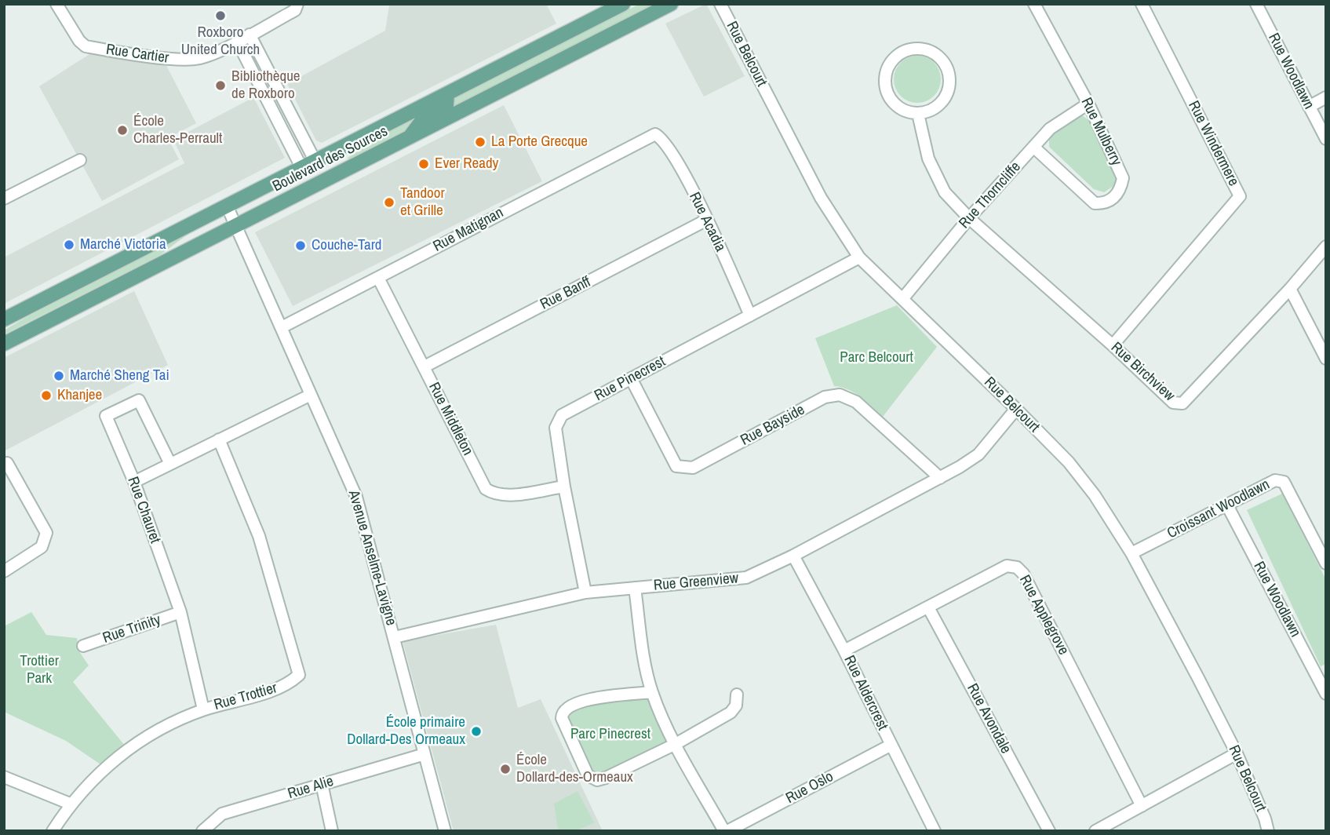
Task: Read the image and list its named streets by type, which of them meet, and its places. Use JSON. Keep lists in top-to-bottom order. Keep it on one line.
{"streets":{"main road":["Boulevard des Sources"],"street":["Rue Cartier","Rue Belcourt","Rue Woodlawn","Rue Mulberry","Rue Windermere","Rue Thorncliffe","Rue Acadia","Rue Matignan","Rue Banff","Rue Birchview","Rue Pinecrest","Rue Middleton","Rue Bayside","Croissant Woodlawn","Rue Chauret","Avenue Anselme-Lavigne","Rue Greenview","Rue Applegrove","Rue Trinity","Rue Aldercrest","Rue Trottier","Rue Avondale","Rue Alie","Rue Oslo"]},"crossings":[["Rue Belcourt","Rue Thorncliffe"],["Rue Belcourt","Rue Pinecrest"],["Rue Belcourt","Croissant Woodlawn"],["Rue Belcourt","Rue Greenview"],["Rue Woodlawn","Croissant Woodlawn"],["Rue Mulberry","Rue Thorncliffe"],["Rue Windermere","Rue Birchview"],["Boulevard des Sources","Avenue Anselme-Lavigne"],["Rue Thorncliffe","Rue Birchview"],["Rue Acadia","Rue Matignan"],["Rue Acadia","Rue Banff"],["Rue Acadia","Rue Pinecrest"],["Rue Matignan","Rue Middleton"],["Rue Matignan","Avenue Anselme-Lavigne"],["Rue Banff","Rue Middleton"],["Rue Pinecrest","Rue Middleton"],["Rue Pinecrest","Rue Bayside"],["Rue Pinecrest","Rue Greenview"],["Rue Bayside","Rue Greenview"],["Rue Chauret","Rue Trinity"],["Rue Chauret","Rue Trottier"],["Avenue Anselme-Lavigne","Rue Greenview"],["Avenue Anselme-Lavigne","Rue Alie"],["Rue Greenview","Rue Aldercrest"],["Rue Applegrove","Rue Aldercrest"],["Rue Applegrove","Rue Avondale"],["Rue Aldercrest","Rue Oslo"]],"parks":["Parc Belcourt","Trottier Park","Parc Pinecrest"],"places":["Roxboro United Church","Bibliothèque de Roxboro","École Charles-Perrault","La Porte Grecque","Ever Ready","Tandoor et Grille","Marché Victoria","Couche-Tard","Marché Sheng Tai","Khanjee","École primaire Dollard-Des Ormeaux","École Dollard-des-Ormeaux"]}
